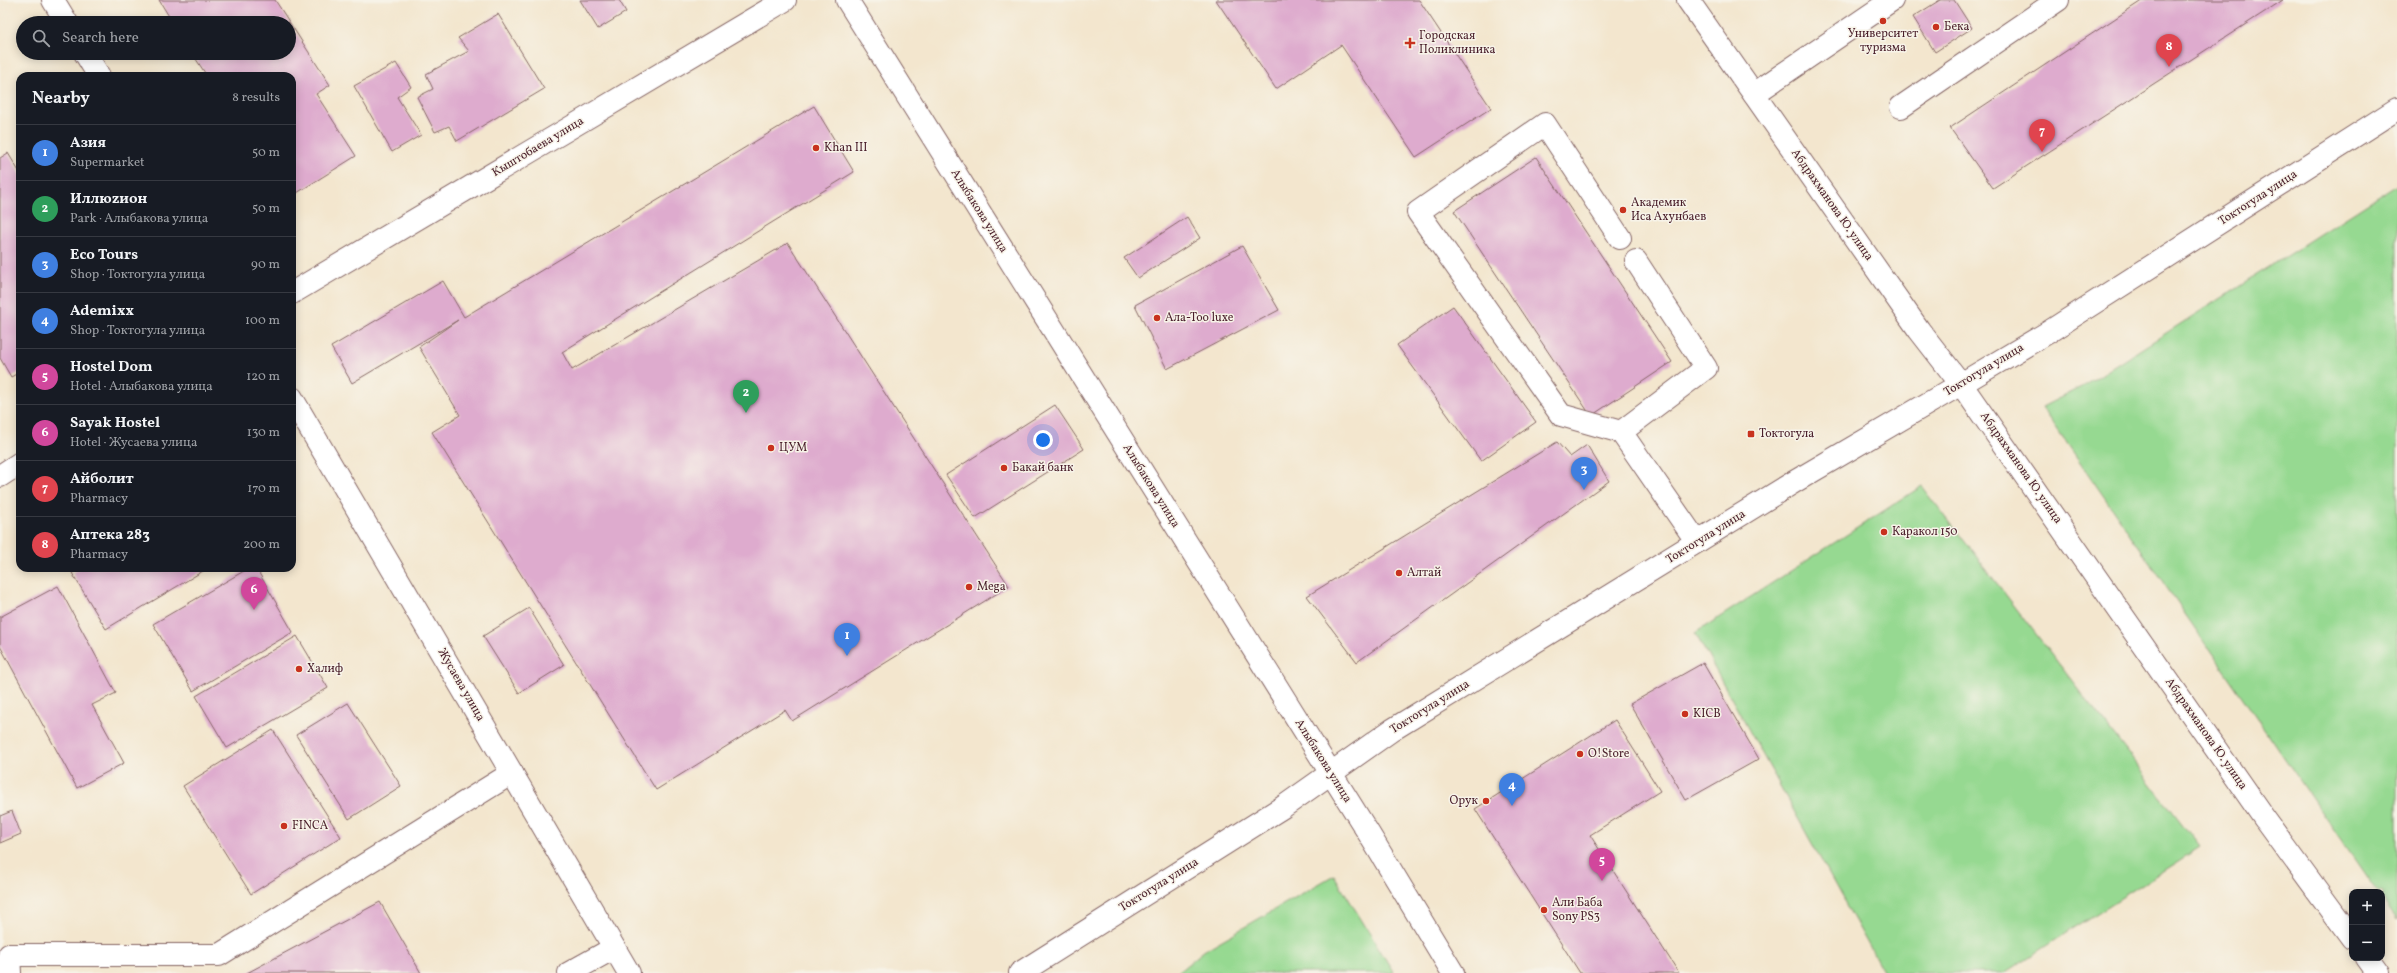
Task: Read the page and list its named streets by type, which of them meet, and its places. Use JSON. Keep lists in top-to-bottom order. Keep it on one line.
{"streets":{"main road":["Кыштобаева улица","Токтогула улица","Абдрахманова Ю. улица","Алыбакова улица","Жусаева улица"]},"crossings":[["Токтогула улица","Абдрахманова Ю. улица"],["Токтогула улица","Алыбакова улица"]],"places":{"other":["Университет туризма","Бека","Khan III","Академик Иса Ахунбаев","Ала-Тоо luxe","ЦУМ","Бакай банк","Каракол 150","Алтай","Mega","Халиф","KICB","O!Store","Орук","FINCА","Али Баба Sony PS3"],"health":["Городская Поликлиника"],"transit":["Токтогула"]},"page":{"search":"Search here","pins":["8","7","2","3","6","1","4","5"],"heading":["Nearby","8 results"],"list":[{"mark":"1","name":"Азия","note":"Supermarket","value":"50 m"},{"mark":"2","name":"Иллюzион","note":"Park · Алыбакова улица","value":"50 m"},{"mark":"3","name":"Eco Tours","note":"Shop · Токтогула улица","value":"90 m"},{"mark":"4","name":"Ademixx","note":"Shop · Токтогула улица","value":"100 m"},{"mark":"5","name":"Hostel Dom","note":"Hotel · Алыбакова улица","value":"120 m"},{"mark":"6","name":"Sayak Hostel","note":"Hotel · Жусаева улица","value":"130 m"},{"mark":"7","name":"Айболит","note":"Pharmacy","value":"170 m"},{"mark":"8","name":"Аптека 283","note":"Pharmacy","value":"200 m"}],"map_buttons":["+","−"]}}
